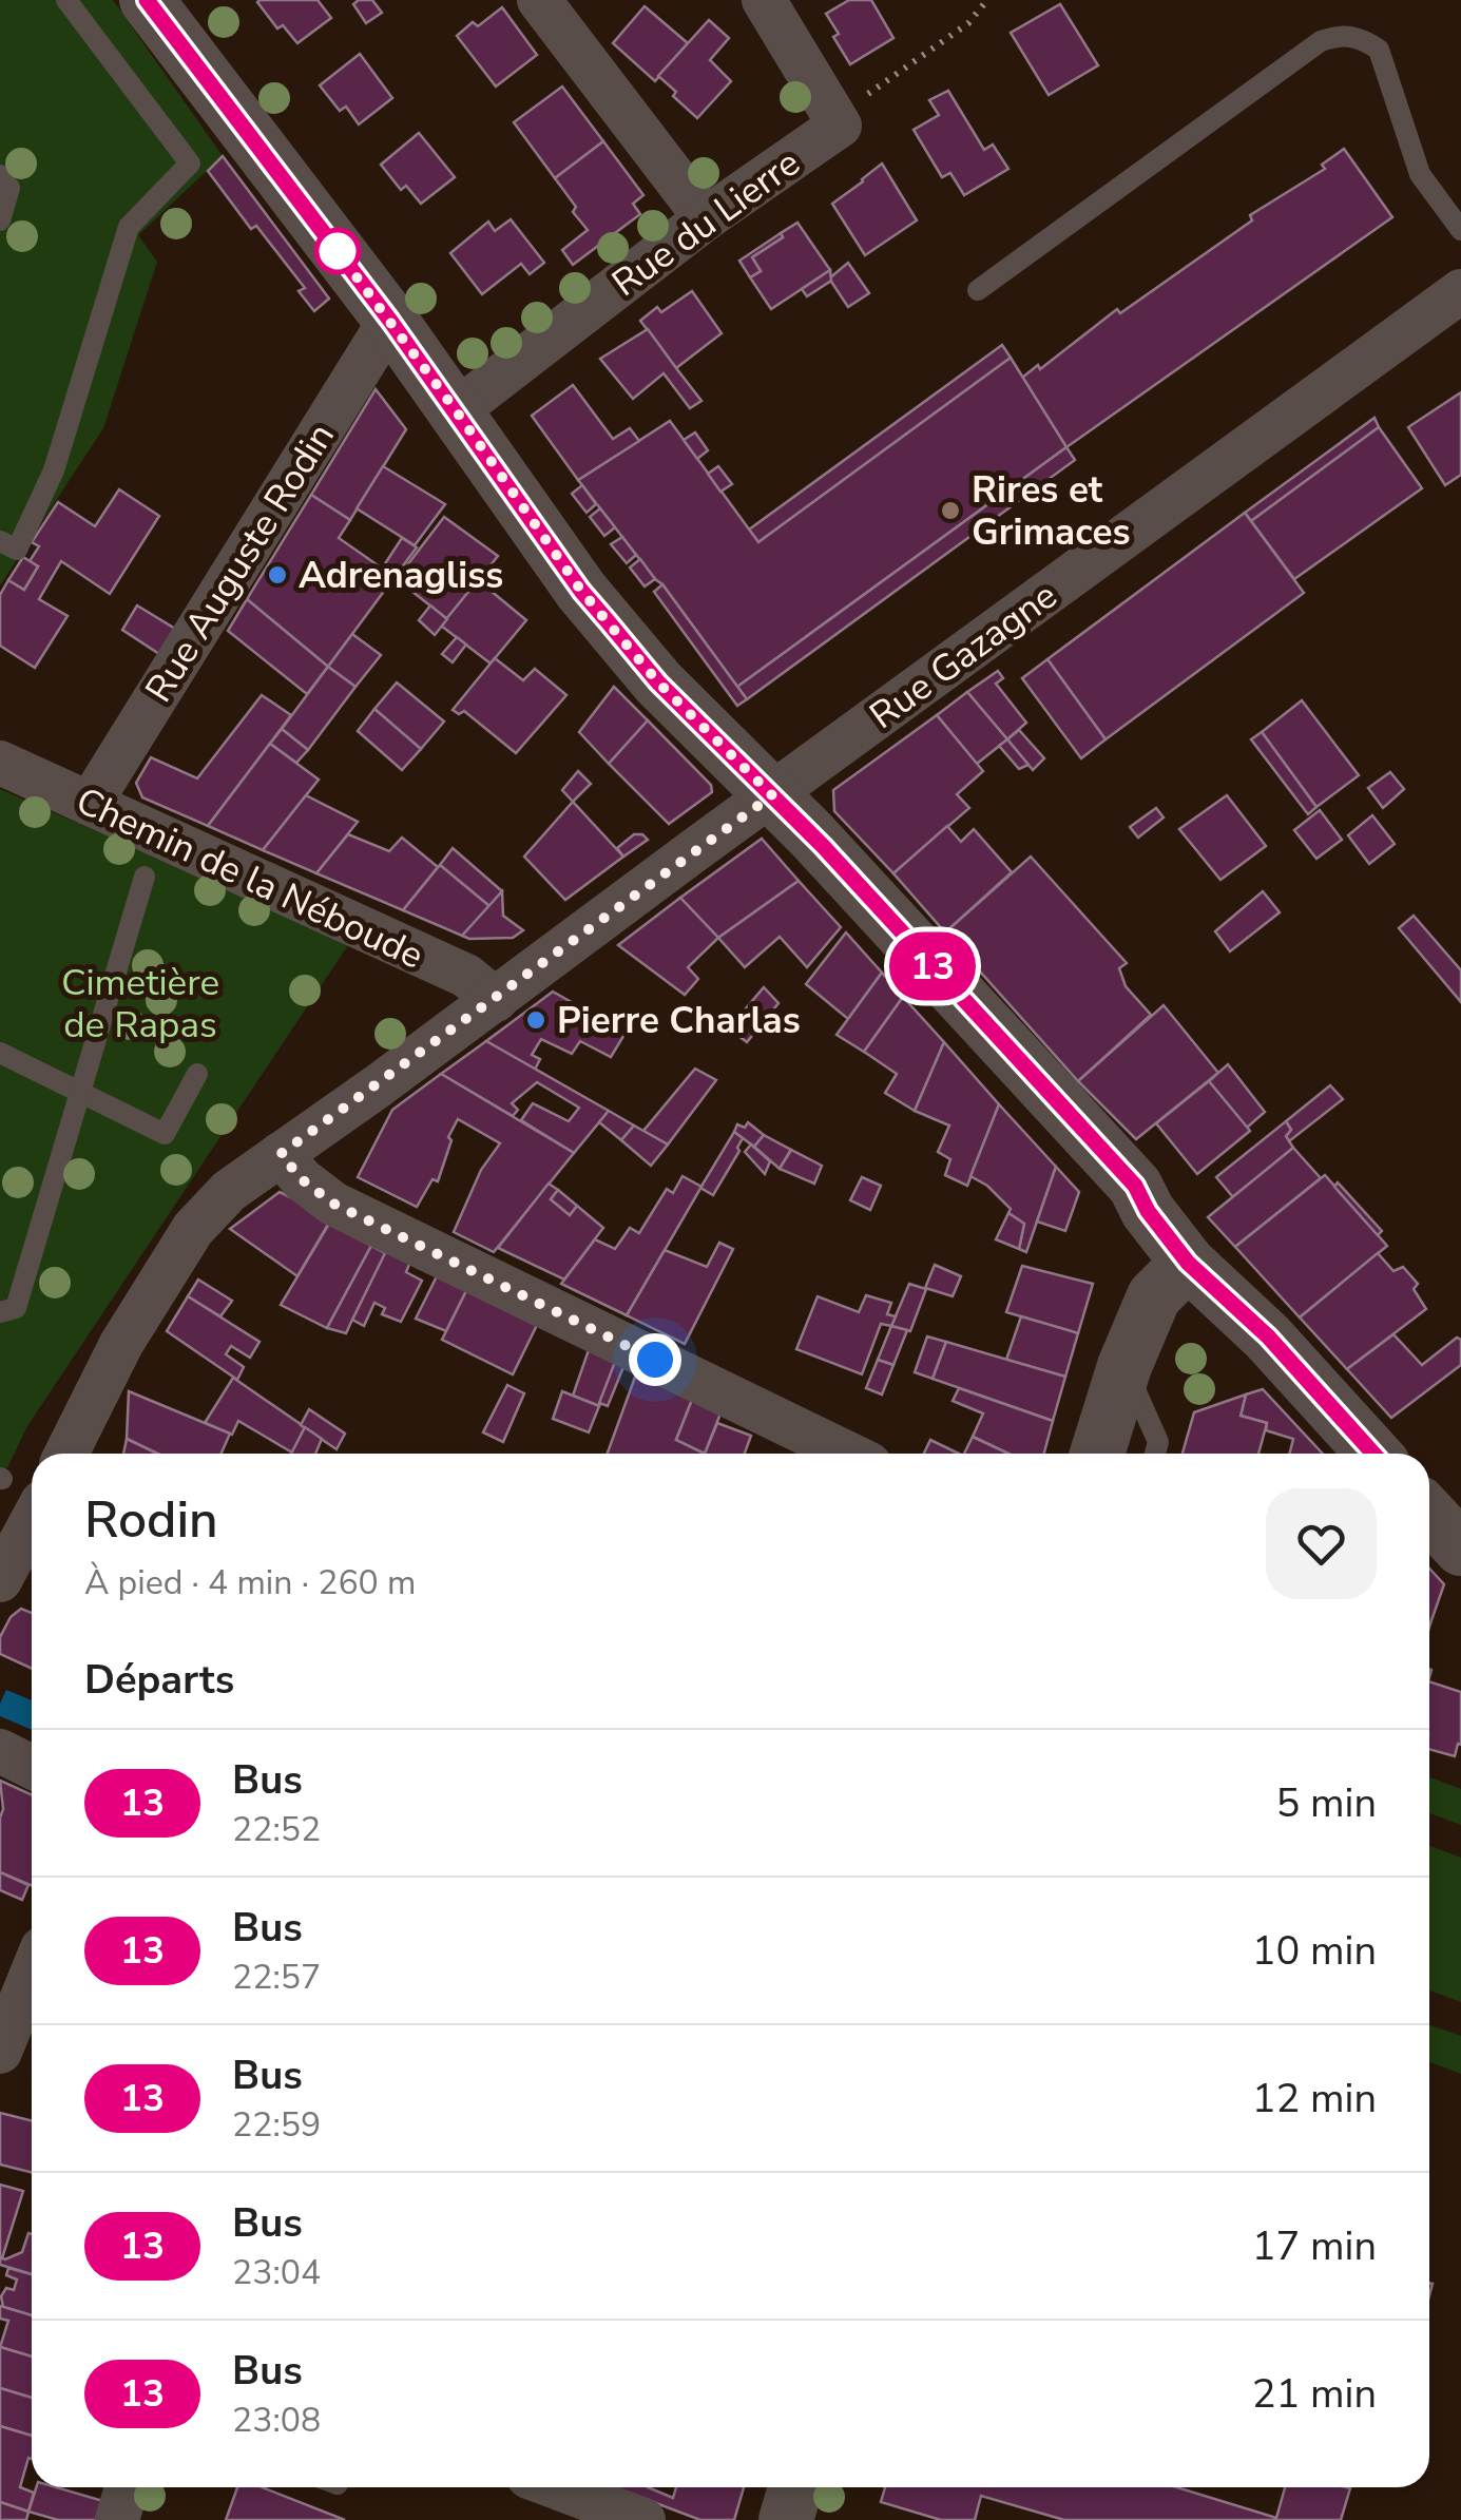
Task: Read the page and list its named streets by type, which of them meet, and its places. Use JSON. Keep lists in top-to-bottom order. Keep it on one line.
{"streets":{"street":["Rue du Lierre","Rue Auguste Rodin","Rue Gazagne","Chemin de la Néboude"]},"crossings":[["Rue Auguste Rodin","Chemin de la Néboude"],["Rue Gazagne","Chemin de la Néboude"]],"parks":["Cimetière de Rapas"],"places":["Rires et Grimaces","Adrenagliss","Pierre Charlas"],"lines":["bus line 13"],"page":{"on_map":"13","heading":[["Rodin","À pied · 4 min · 260 m"],"Départs"],"list":[{"mark":"13","name":"Bus","note":"22:52","value":"5 min"},{"mark":"13","name":"Bus","note":"22:57","value":"10 min"},{"mark":"13","name":"Bus","note":"22:59","value":"12 min"},{"mark":"13","name":"Bus","note":"23:04","value":"17 min"},{"mark":"13","name":"Bus","note":"23:08","value":"21 min"}]}}
